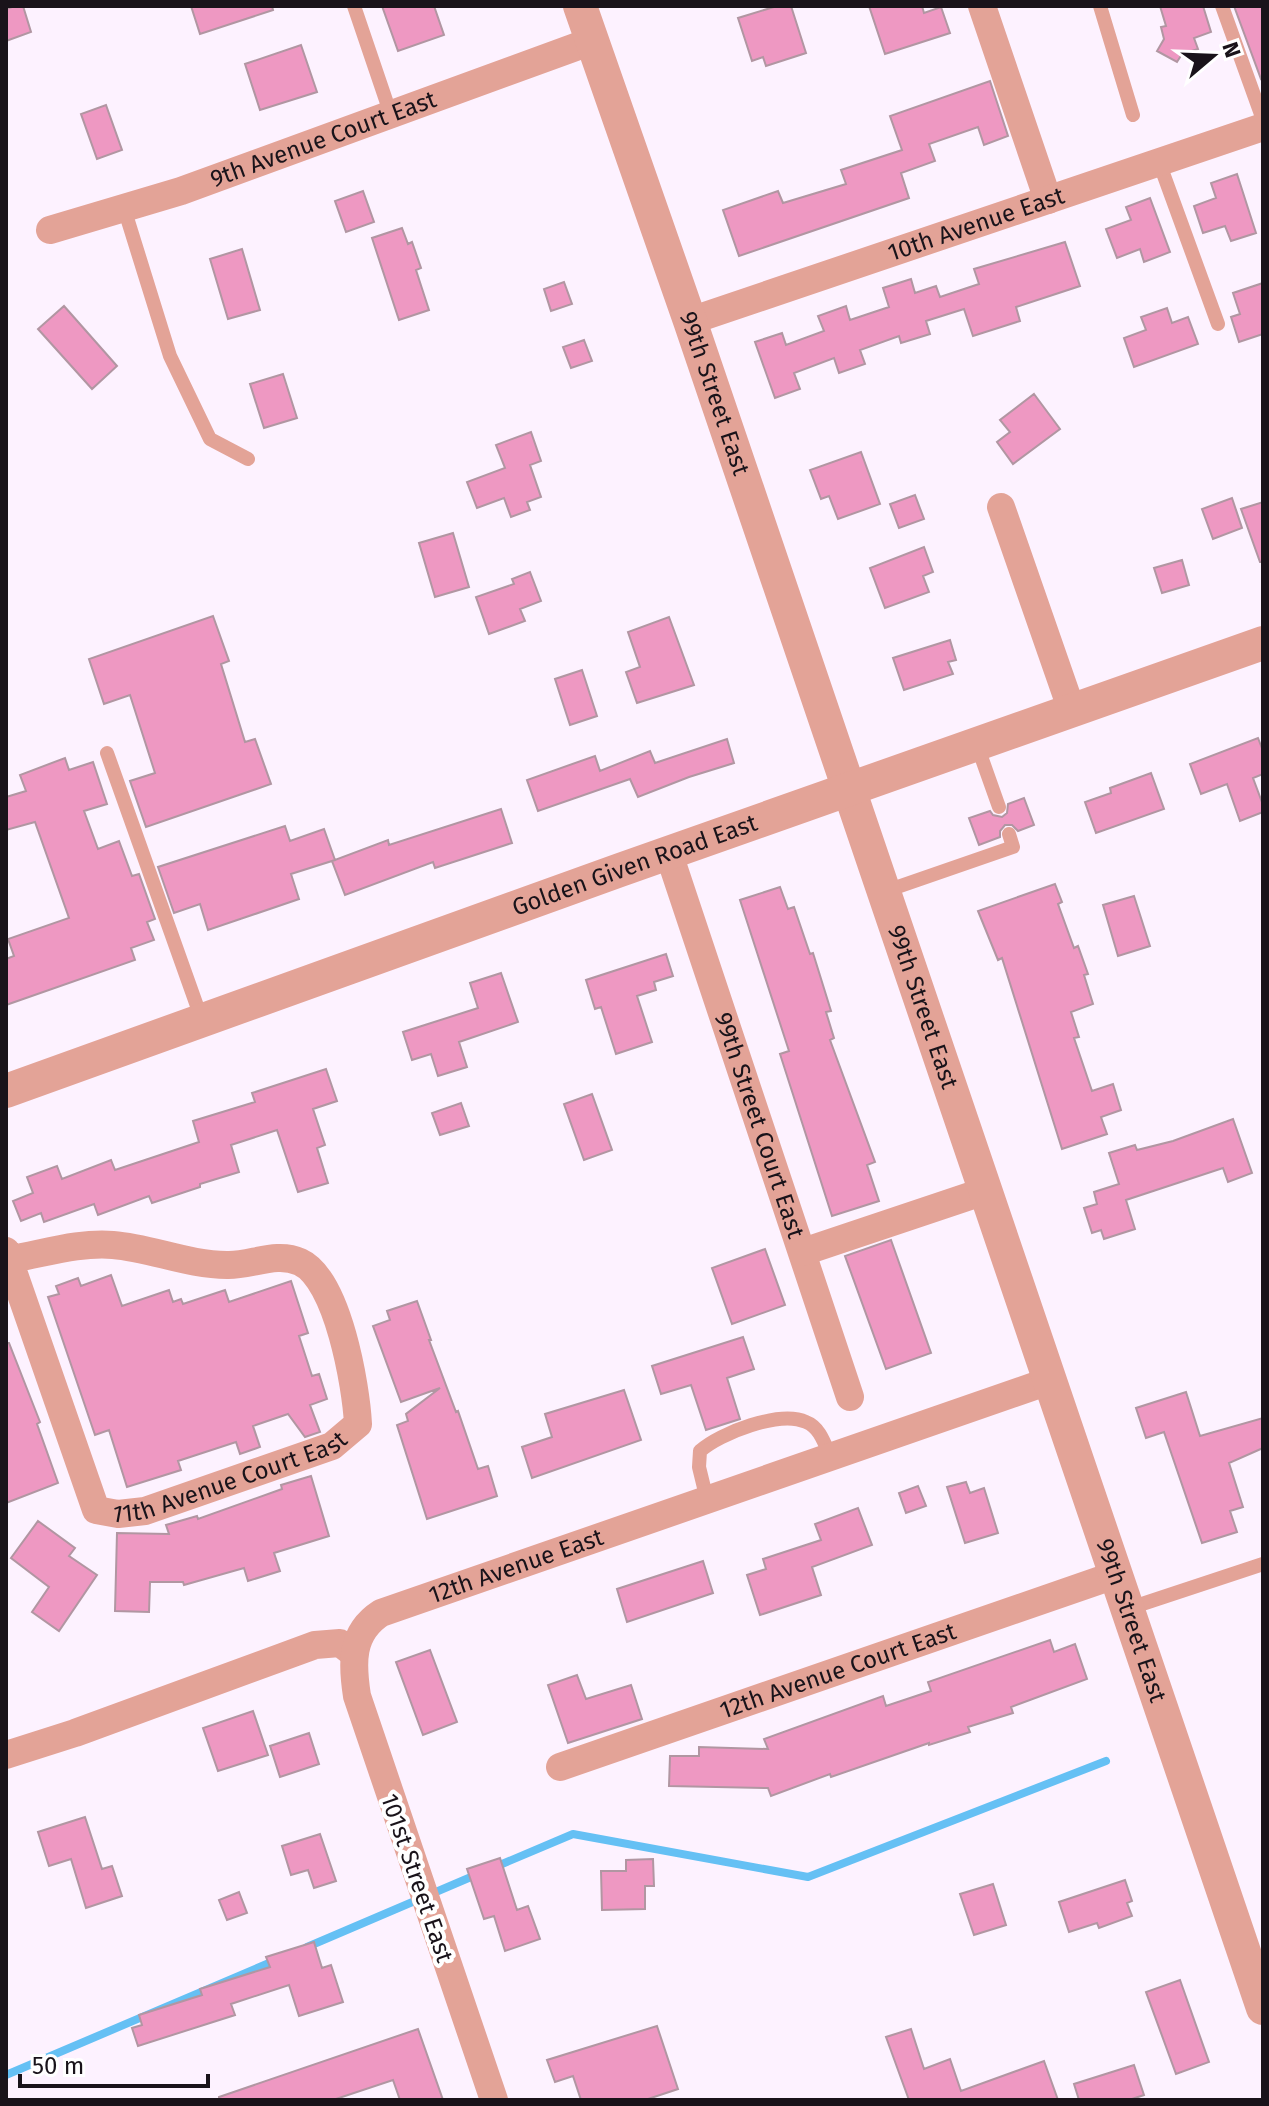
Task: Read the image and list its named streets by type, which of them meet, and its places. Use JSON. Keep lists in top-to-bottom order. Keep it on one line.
{"streets":{"street":["9th Avenue Court East","10th Avenue East","99th Street East","Golden Given Road East","99th Street Court East","11th Avenue Court East","12th Avenue East","12th Avenue Court East","101st Street East"]},"crossings":[["9th Avenue Court East","99th Street East"],["10th Avenue East","99th Street East"],["99th Street East","Golden Given Road East"],["99th Street East","12th Avenue East"],["99th Street East","12th Avenue Court East"],["Golden Given Road East","99th Street Court East"],["12th Avenue East","101st Street East"]],"scale_bar":"50 m","north":"right"}
